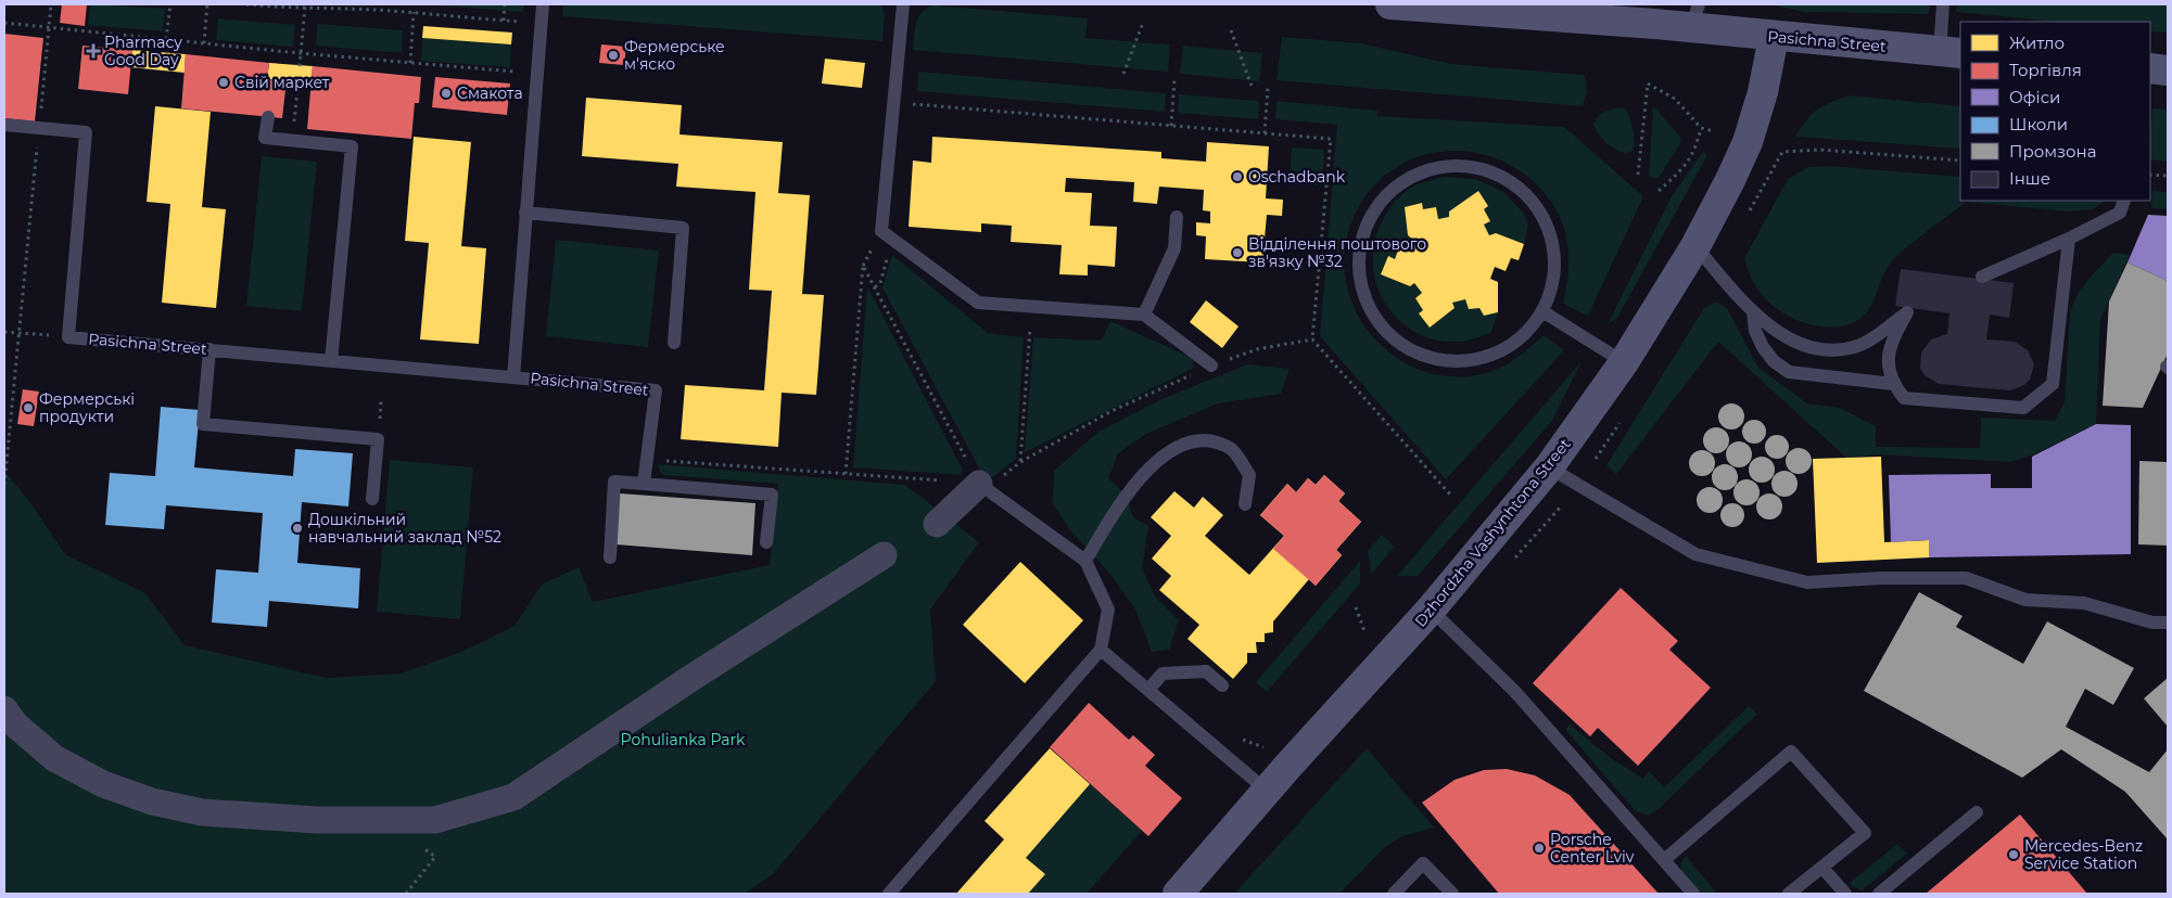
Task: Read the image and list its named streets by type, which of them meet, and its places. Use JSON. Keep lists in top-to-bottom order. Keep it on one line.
{"streets":{"main road":["Pasichna Street","Dzhordzha Vashynhtona Street"]},"crossings":[["Pasichna Street","Dzhordzha Vashynhtona Street"]],"parks":["Pohulianka Park"],"places":{"health":["Pharmacy Good Day"],"other":["Фермерське м'яско","Свій маркет","Смакота","Oschadbank","Відділення поштового зв'язку №32","Фермерські продукти","Дошкільний навчальний заклад №52","Porsche Center Lviv","Mercedes-Benz Service Station"]},"legend":["Житло","Торгівля","Офіси","Школи","Промзона","Інше"]}
